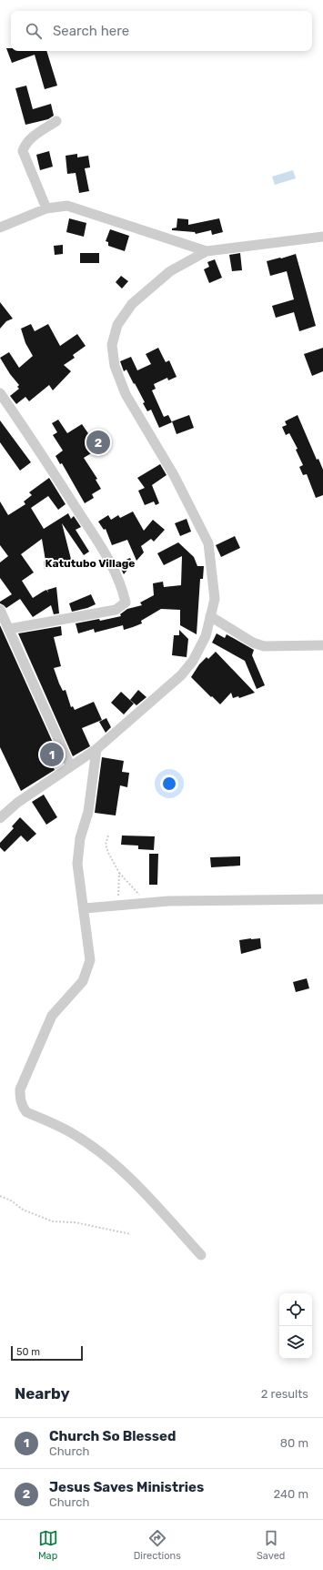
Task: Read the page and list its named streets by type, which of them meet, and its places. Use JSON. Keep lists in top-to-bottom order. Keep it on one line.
{"districts":["Katutubo Village"],"scale_bar":"50 m","page":{"search":"Search here","pins":["2","1"],"scale":"50 m","heading":["Nearby","2 results"],"list":[{"mark":"1","name":"Church So Blessed","note":"Church","value":"80 m"},{"mark":"2","name":"Jesus Saves Ministries","note":"Church","value":"240 m"}],"nav":["Map","Directions","Saved"]}}
